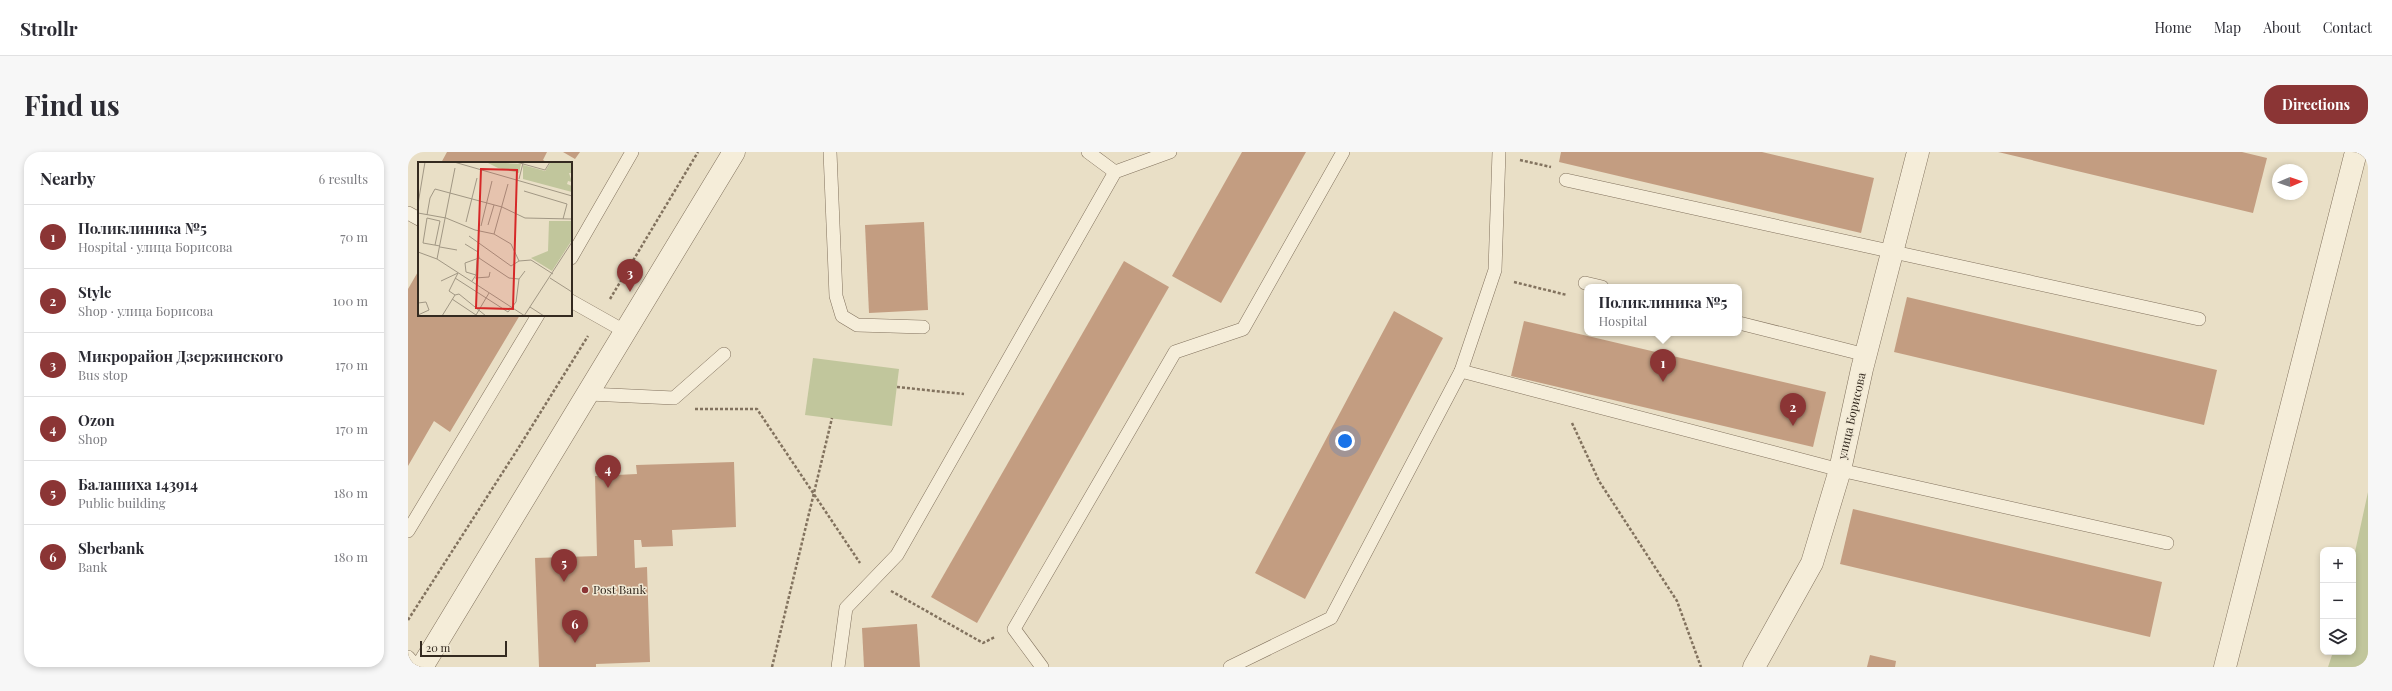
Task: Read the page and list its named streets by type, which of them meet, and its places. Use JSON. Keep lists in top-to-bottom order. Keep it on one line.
{"streets":{"street":["улица Борисова"]},"places":["Post Bank"],"scale_bar":"20 m","north":"right","page":{"header":"Strollr","nav":["Home","Map","About","Contact"],"buttons":"Directions","title":"Find us","heading":["Nearby","6 results"],"list":[{"mark":"1","name":"Поликлиника №5","note":"Hospital · улица Борисова","value":"70 m"},{"mark":"2","name":"Style","note":"Shop · улица Борисова","value":"100 m"},{"mark":"3","name":"Микрорайон Дзержинского","note":"Bus stop","value":"170 m"},{"mark":"4","name":"Ozon","note":"Shop","value":"170 m"},{"mark":"5","name":"Балашиха 143914","note":"Public building","value":"180 m"},{"mark":"6","name":"Sberbank","note":"Bank","value":"180 m"}],"pins":["3","1","2","4","5","6"],"popup":["Поликлиника №5","Hospital"],"map_buttons":["+","−"],"scale":"20 m"}}
